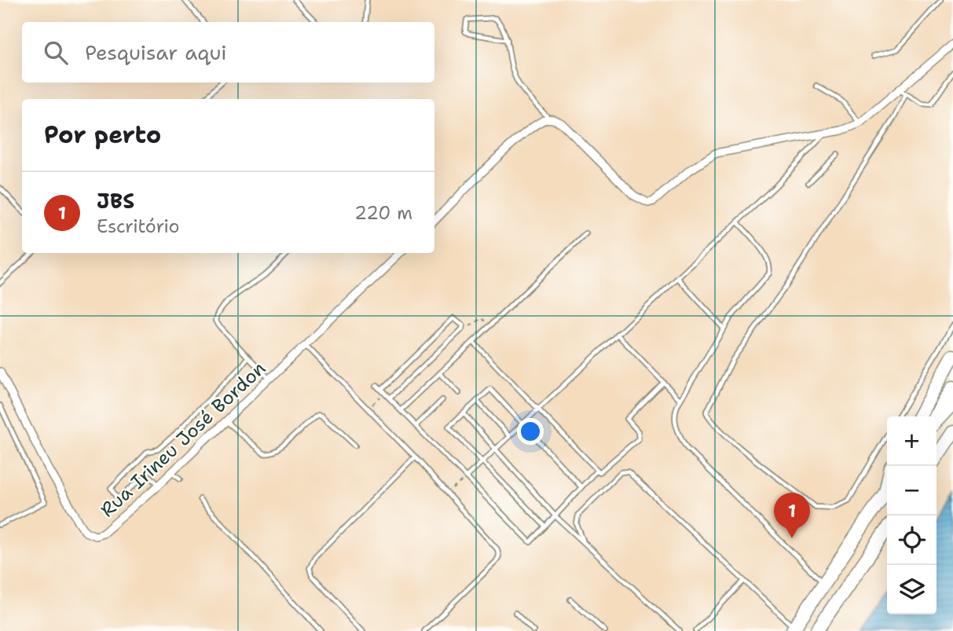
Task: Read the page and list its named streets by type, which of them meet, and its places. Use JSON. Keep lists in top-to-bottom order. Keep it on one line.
{"streets":{"street":["Rua Irineu José Bordon"]},"page":{"search":"Pesquisar aqui","heading":"Por perto","list":[{"mark":"1","name":"JBS","note":"Escritório","value":"220 m"}],"map_buttons":["+","−"],"pins":"1"}}
